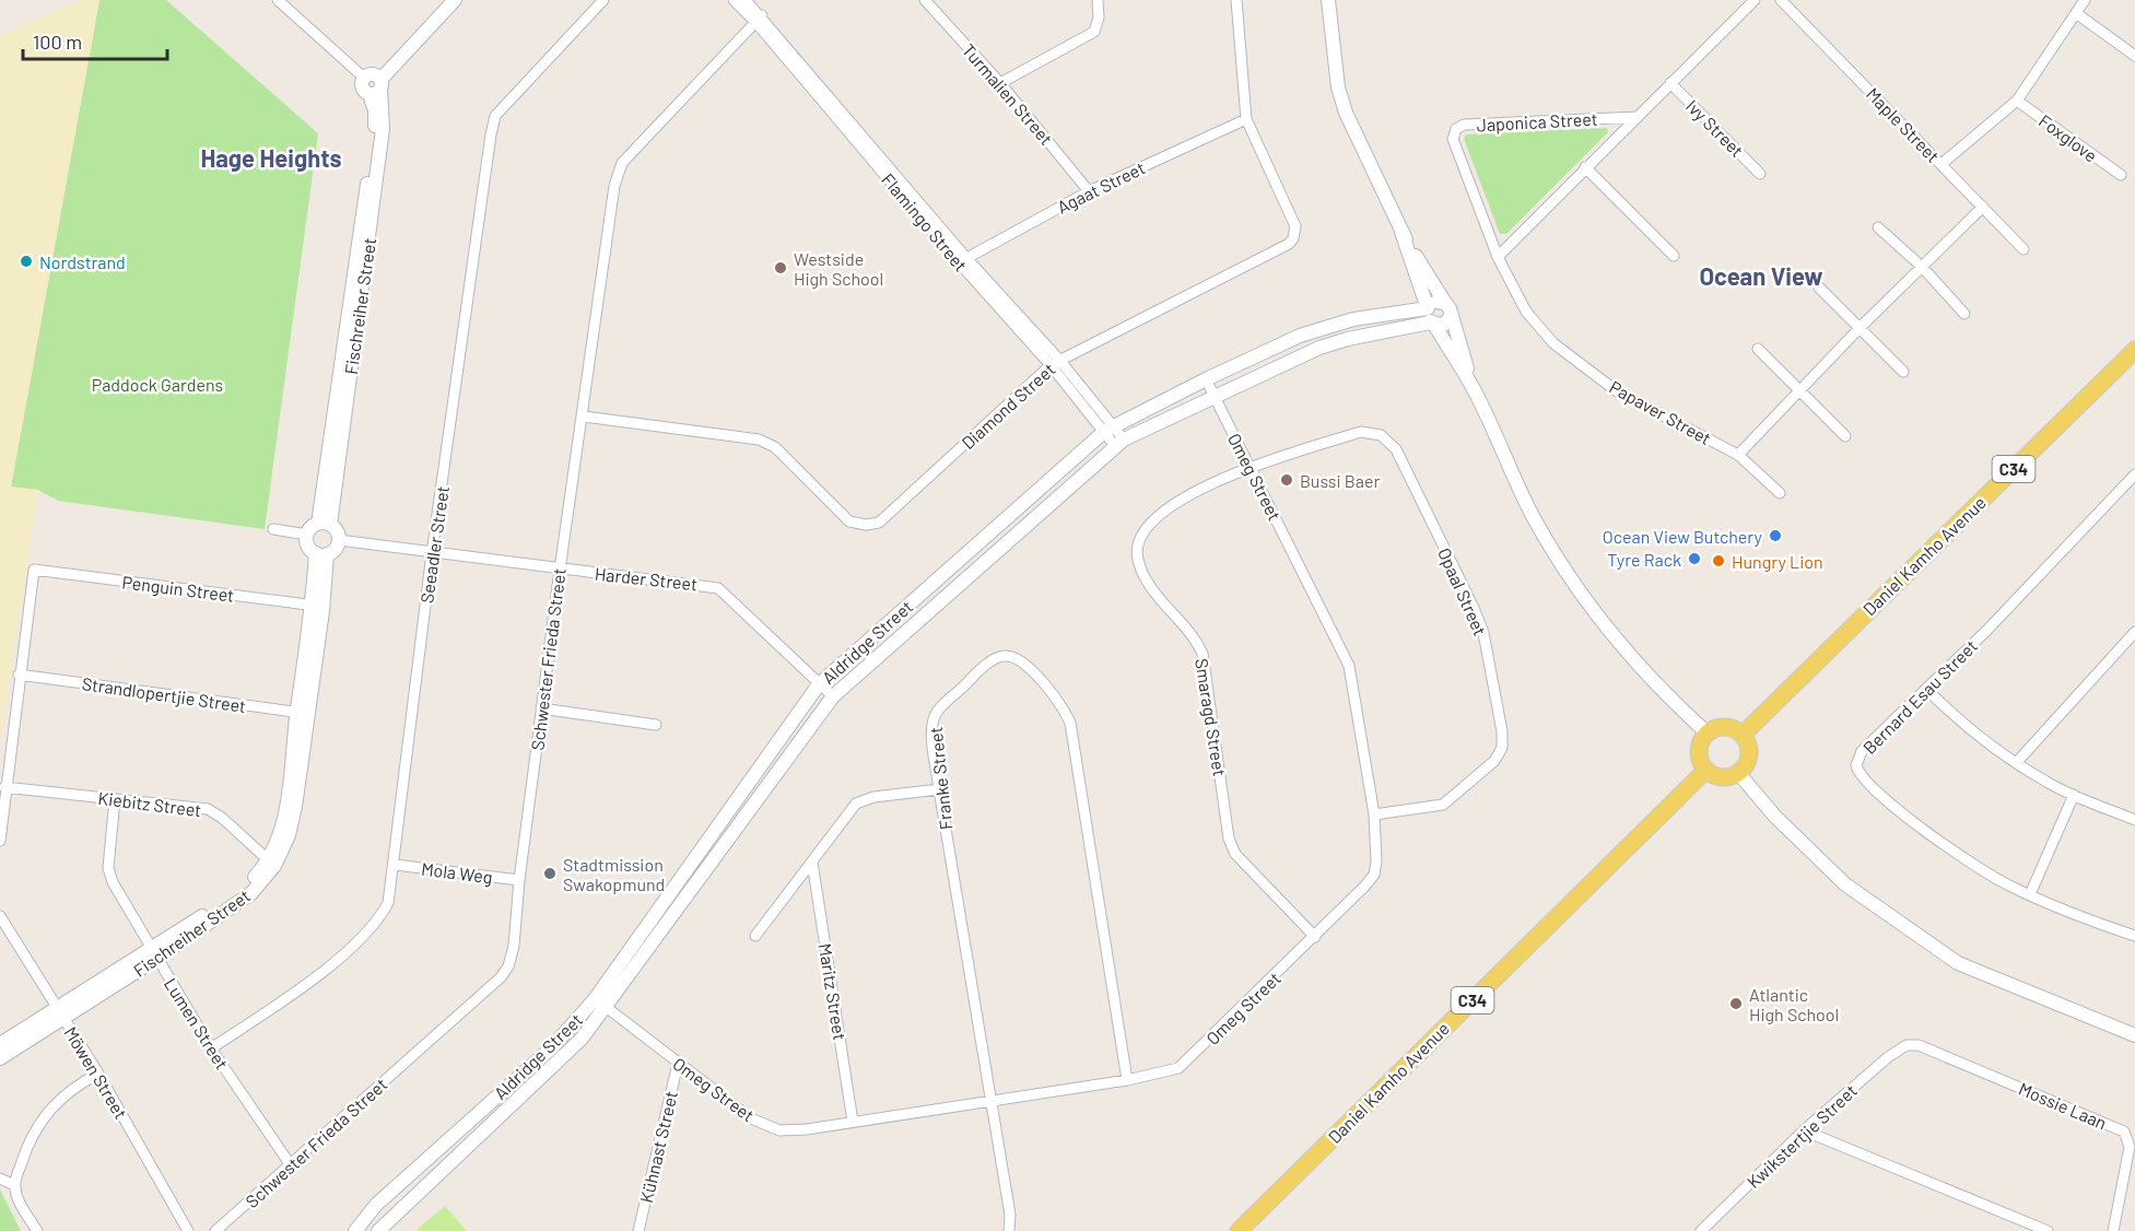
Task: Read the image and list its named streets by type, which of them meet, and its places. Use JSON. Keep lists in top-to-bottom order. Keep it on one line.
{"streets":{"main road":["C34","Daniel Kamho Avenue"],"street":["Turmalien Street","Japonica Street","Maple Street","Ivy Street","Foxglove","Agaat Street","Flamingo Street","Fischreiher Street","Diamond Street","Papaver Street","Omeg Street","Seeadler Street","Harder Street","Penguin Street","Opaal Street","Aldridge Street","Schwester Frieda Street","Strandlopertjie Street","Bernard Esau Street","Smaragd Street","Franke Street","Kiebitz Street","Mola Weg","Maritz Street","Lumen Street","Möwen Street","Mossie Laan","Kwikstertjie Street","Kühnast Street"]},"crossings":[["Turmalien Street","Agaat Street"],["Japonica Street","Papaver Street"],["Agaat Street","Flamingo Street"],["Agaat Street","Diamond Street"],["Flamingo Street","Diamond Street"],["Flamingo Street","Aldridge Street"],["Flamingo Street","Schwester Frieda Street"],["Fischreiher Street","Harder Street"],["Fischreiher Street","Penguin Street"],["Fischreiher Street","Strandlopertjie Street"],["Fischreiher Street","Kiebitz Street"],["Fischreiher Street","Lumen Street"],["Fischreiher Street","Möwen Street"],["Diamond Street","Schwester Frieda Street"],["Omeg Street","Opaal Street"],["Omeg Street","Aldridge Street"],["Omeg Street","Smaragd Street"],["Omeg Street","Franke Street"],["Omeg Street","Maritz Street"],["Omeg Street","Kühnast Street"],["Seeadler Street","Harder Street"],["Seeadler Street","Mola Weg"],["Seeadler Street","Lumen Street"],["Harder Street","Aldridge Street"],["Harder Street","Schwester Frieda Street"],["Penguin Street","Strandlopertjie Street"],["Opaal Street","Smaragd Street"],["Schwester Frieda Street","Mola Weg"],["Schwester Frieda Street","Lumen Street"],["Kiebitz Street","Lumen Street"],["Mossie Laan","Kwikstertjie Street"]],"districts":["Hage Heights","Ocean View"],"parks":["Paddock Gardens"],"places":["Nordstrand","Westside High School","Bussi Baer","Ocean View Butchery","Tyre Rack","Hungry Lion","Stadtmission Swakopmund","Atlantic High School"],"scale_bar":"100 m"}
